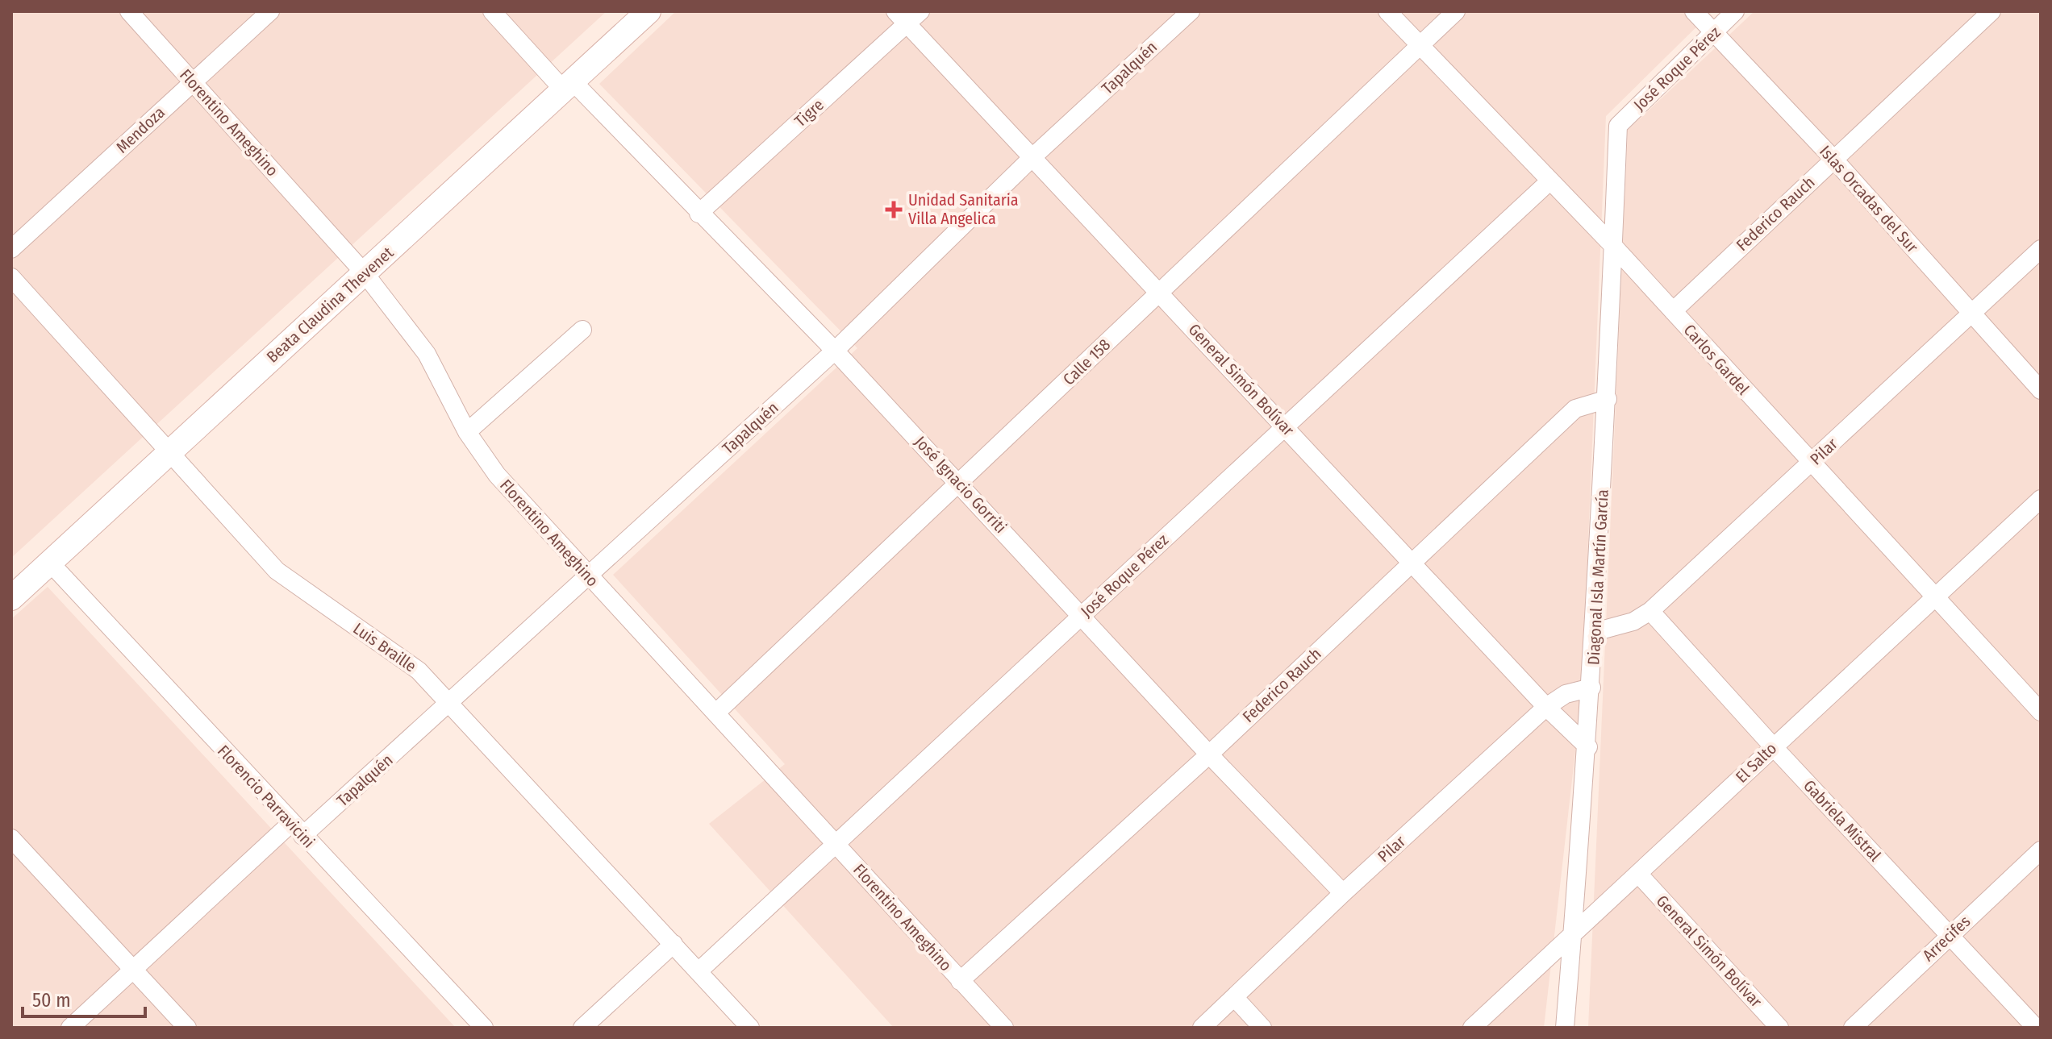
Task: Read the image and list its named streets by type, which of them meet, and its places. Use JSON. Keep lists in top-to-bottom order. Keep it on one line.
{"streets":{"main road":["Beata Claudina Thevenet"],"street":["Tapalquén","José Roque Pérez","Tigre","Florentino Ameghino","Mendoza","Islas Orcadas del Sur","Federico Rauch","Carlos Gardel","Calle 158","General Simón Bolívar","Pilar","José Ignacio Gorriti","Diagonal Isla Martín García","Luis Braille","El Salto","Florencio Parravicini","Gabriela Mistral","Arrecifes"]},"crossings":[["Tapalquén","Florentino Ameghino"],["Tapalquén","General Simón Bolívar"],["Tapalquén","José Ignacio Gorriti"],["Tapalquén","Luis Braille"],["Tapalquén","Florencio Parravicini"],["José Roque Pérez","Florentino Ameghino"],["José Roque Pérez","Islas Orcadas del Sur"],["José Roque Pérez","Carlos Gardel"],["José Roque Pérez","General Simón Bolívar"],["José Roque Pérez","José Ignacio Gorriti"],["José Roque Pérez","Diagonal Isla Martín García"],["José Roque Pérez","Luis Braille"],["Tigre","General Simón Bolívar"],["Tigre","José Ignacio Gorriti"],["Florentino Ameghino","Mendoza"],["Florentino Ameghino","Federico Rauch"],["Florentino Ameghino","Beata Claudina Thevenet"],["Florentino Ameghino","Calle 158"],["Islas Orcadas del Sur","Federico Rauch"],["Islas Orcadas del Sur","Pilar"],["Federico Rauch","Carlos Gardel"],["Federico Rauch","General Simón Bolívar"],["Federico Rauch","José Ignacio Gorriti"],["Federico Rauch","Diagonal Isla Martín García"],["Beata Claudina Thevenet","José Ignacio Gorriti"],["Beata Claudina Thevenet","Luis Braille"],["Beata Claudina Thevenet","Florencio Parravicini"],["Carlos Gardel","Calle 158"],["Carlos Gardel","Pilar"],["Carlos Gardel","Diagonal Isla Martín García"],["Carlos Gardel","El Salto"],["Calle 158","General Simón Bolívar"],["Calle 158","José Ignacio Gorriti"],["General Simón Bolívar","Pilar"],["General Simón Bolívar","Diagonal Isla Martín García"],["General Simón Bolívar","El Salto"],["Pilar","José Ignacio Gorriti"],["Pilar","Diagonal Isla Martín García"],["Pilar","Gabriela Mistral"],["Diagonal Isla Martín García","El Salto"],["El Salto","Gabriela Mistral"],["Gabriela Mistral","Arrecifes"]],"places":{"health":["Unidad Sanitaria Villa Angelica"]},"scale_bar":"50 m"}
